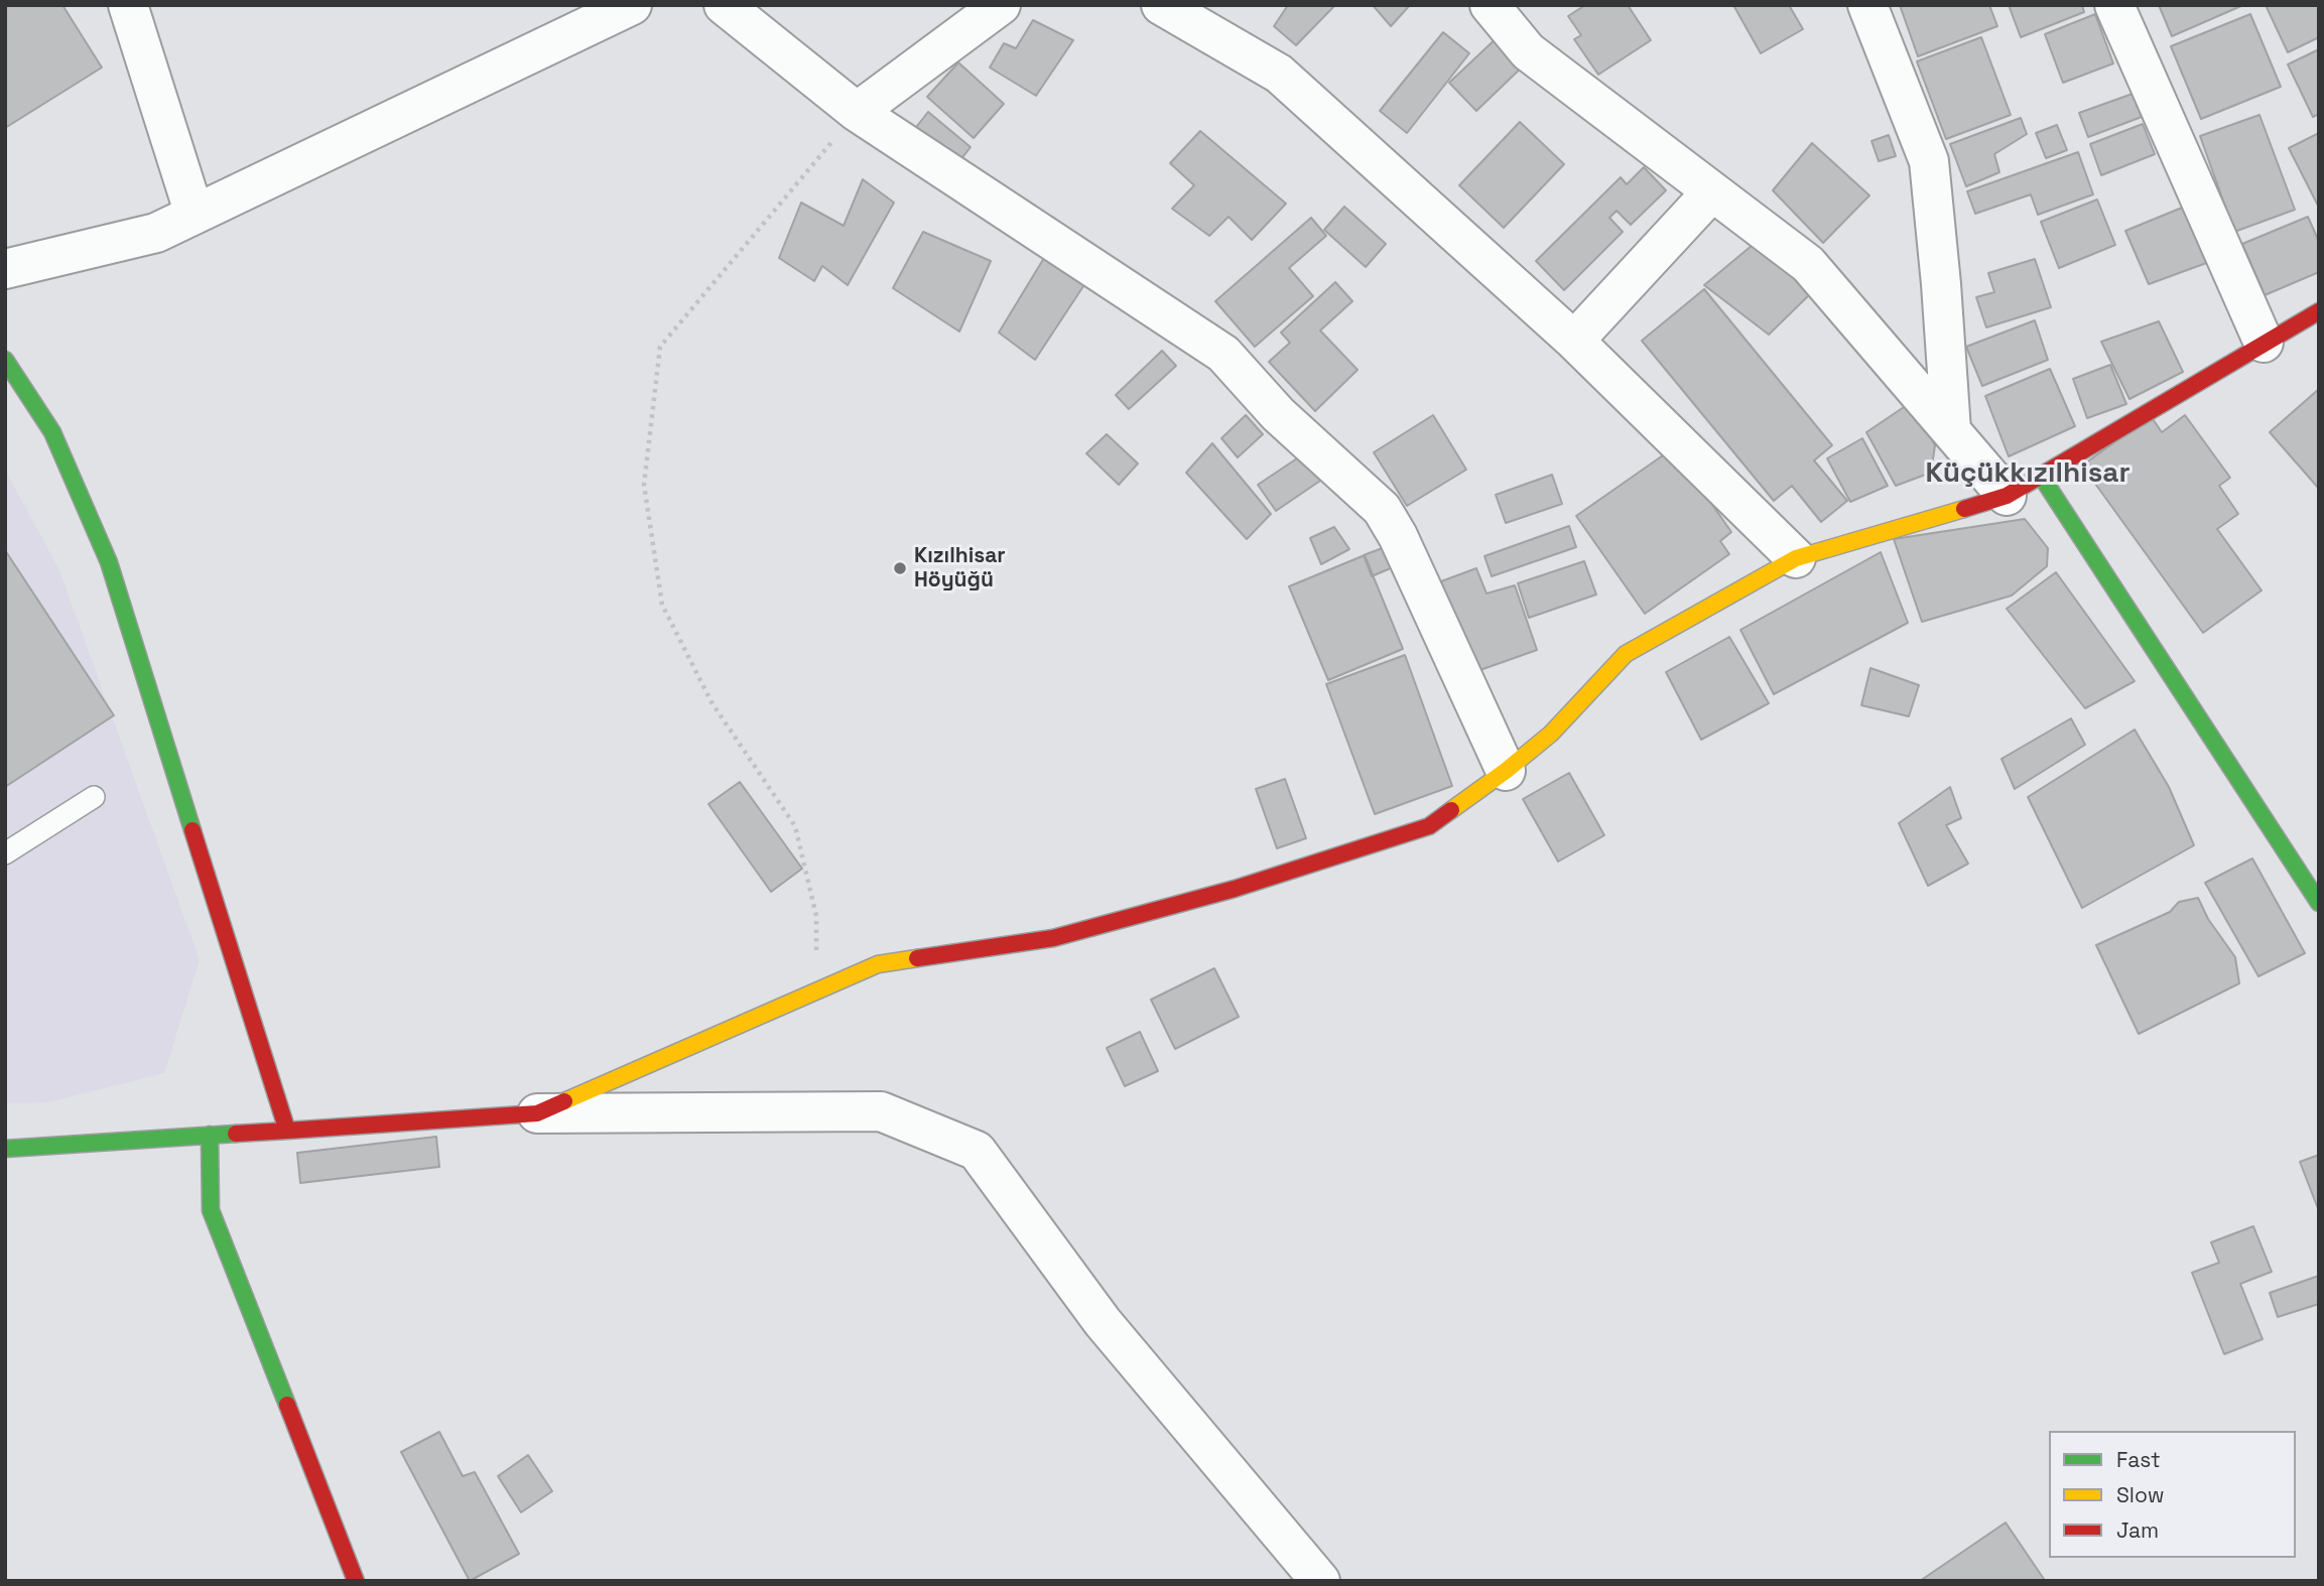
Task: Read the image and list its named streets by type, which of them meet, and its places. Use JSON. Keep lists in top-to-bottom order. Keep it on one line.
{"districts":["Küçükkızılhisar"],"places":["Kızılhisar Höyüğü"],"legend":["Fast","Slow","Jam"]}
